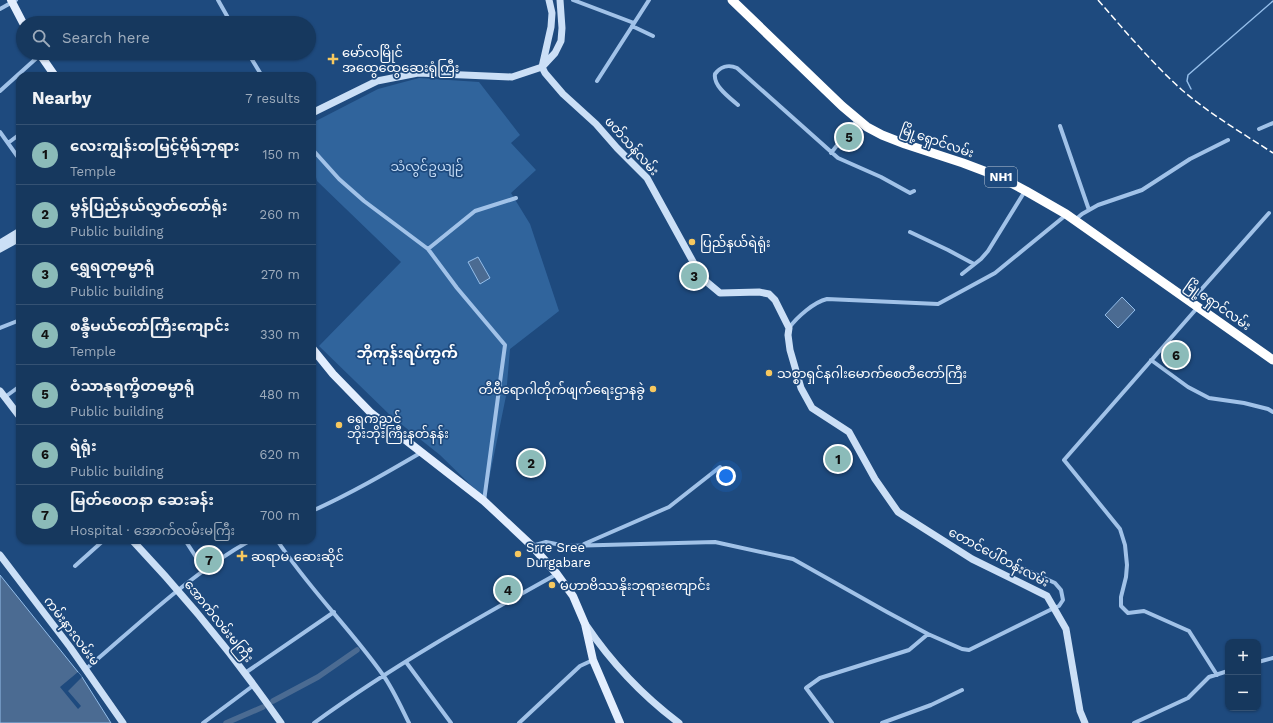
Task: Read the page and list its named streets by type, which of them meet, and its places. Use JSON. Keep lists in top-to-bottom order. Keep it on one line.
{"streets":{"highway":["မြို့ရှောင်လမ်း","NH1"],"street":["ဖတ်သန်လမ်း","တောင်ပေါ်တန်းလမ်း","အောက်လမ်းမကြီး","ကမ်းနားလမ်းမ"]},"crossings":[["ဖတ်သန်လမ်း","တောင်ပေါ်တန်းလမ်း"]],"districts":["ဘိုကုန်းရပ်ကွက်"],"parks":["သံလွင်ဥယျဉ်"],"places":{"health":["မော်လမြိုင် အထွေထွေဆေးရုံကြီး","ဆရာမ ဆေးဆိုင်"],"other":["ပြည်နယ်ရဲရုံး","သစ္စာရှင်နဂါးမောက်စေတီတော်ကြီး","တီဗီရောဂါတိုက်ဖျက်ရေးဌာနခွဲ","ရွှေကညင် ဘိုးဘိုးကြီးနတ်နန်း","Srre Sree Durgabare","မဟာဗိဿနိုးဘုရားကျောင်း"]},"page":{"search":"Search here","heading":["Nearby","7 results"],"pins":["5","3","6","1","2","7","4"],"list":[{"mark":"1","name":"လေးကျွန်းတမြင့်မိုရ်ဘုရား","note":"Temple","value":"150 m"},{"mark":"2","name":"မွန်ပြည်နယ်လွှတ်တော်ရုံး","note":"Public building","value":"260 m"},{"mark":"3","name":"ရွှေရတုဓမ္မာရုံ","note":"Public building","value":"270 m"},{"mark":"4","name":"စန္ဒီမယ်တော်ကြီးကျောင်း","note":"Temple","value":"330 m"},{"mark":"5","name":"ဝံသာနုရက္ခိတဓမ္မာရုံ","note":"Public building","value":"480 m"},{"mark":"6","name":"ရဲရုံး","note":"Public building","value":"620 m"},{"mark":"7","name":"မြတ်စေတနာ ဆေးခန်း","note":"Hospital · အောက်လမ်းမကြီး","value":"700 m"}],"map_buttons":["+","−"]}}
